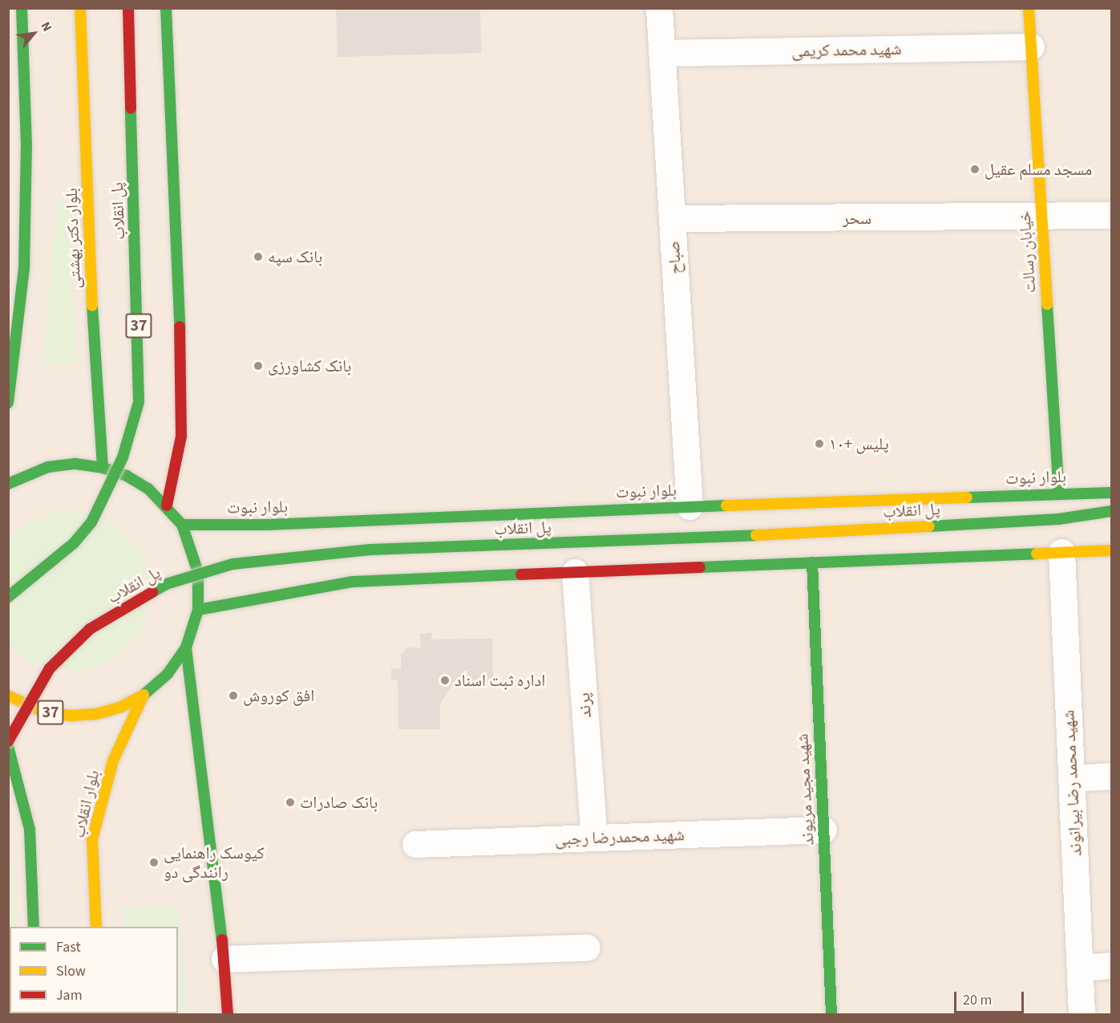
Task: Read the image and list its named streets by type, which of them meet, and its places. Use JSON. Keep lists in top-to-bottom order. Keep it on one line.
{"streets":{"main road":["پل انقلاب","بلوار دکتر بهشتی","خیابان رسالت","37","بلوار نبوت","شهید مجید مریوند","بلوار انقلاب"],"street":["شهید محمد کریمی","سحر","صباح","پرند","شهید محمد رضا بیرانوند","شهید محمدرضا رجبی"]},"crossings":[["شهید محمد کریمی","خیابان رسالت"],["شهید محمد کریمی","صباح"],["سحر","خیابان رسالت"],["سحر","صباح"],["بلوار دکتر بهشتی","37"],["خیابان رسالت","بلوار نبوت"],["صباح","بلوار نبوت"],["37","بلوار نبوت"],["37","بلوار انقلاب"],["پرند","شهید محمدرضا رجبی"],["شهید مجید مریوند","شهید محمدرضا رجبی"]],"places":["مسجد مسلم عقیل","بانک سپه","بانک کشاورزی","پلیس +۱۰","اداره ثبت اسناد","افق کوروش","بانک صادرات","کیوسک راهنمایی رانندگی دو"],"legend":["Fast","Slow","Jam"],"scale_bar":"20 m","north":"top right"}
